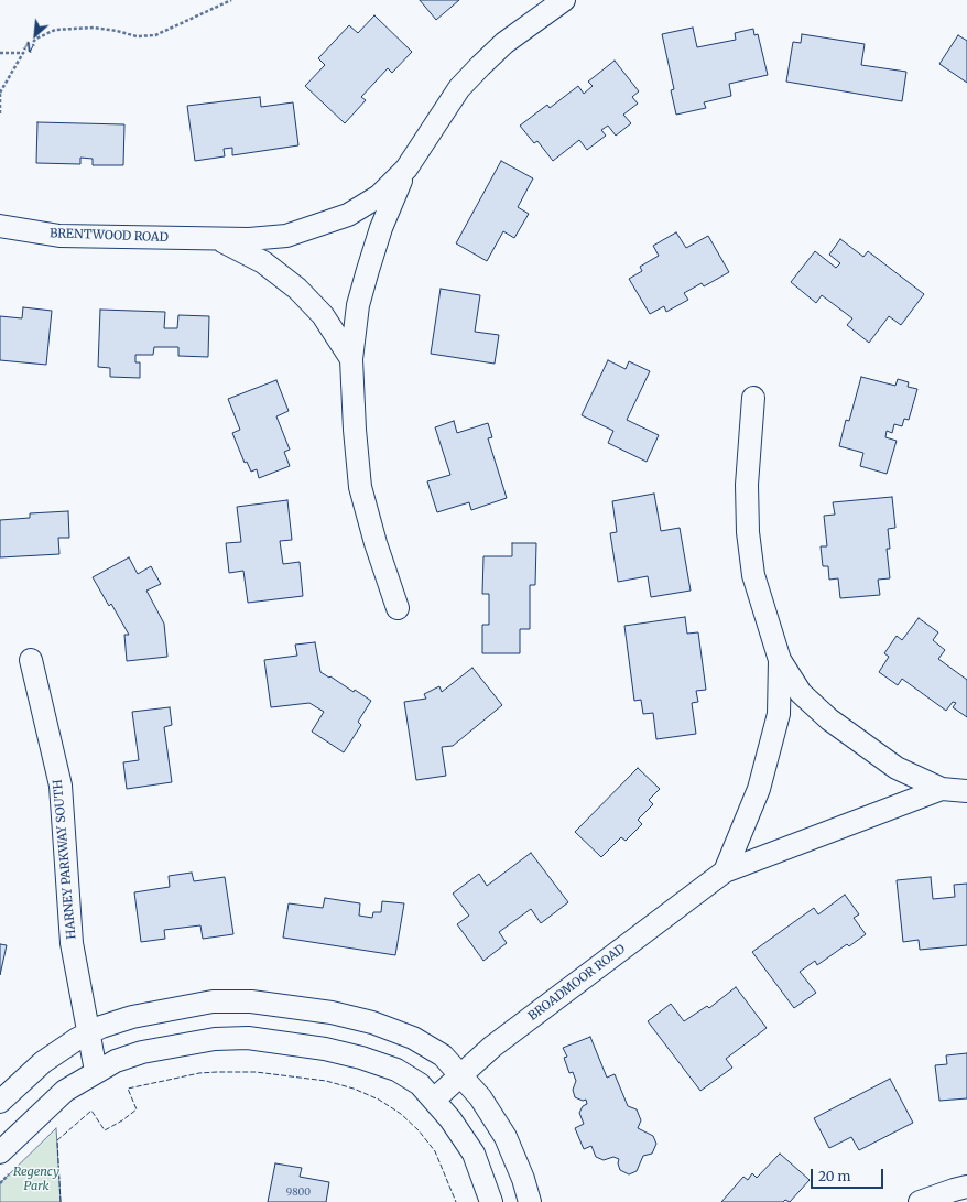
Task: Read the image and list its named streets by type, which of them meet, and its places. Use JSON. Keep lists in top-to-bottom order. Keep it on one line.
{"streets":{"street":["BRENTWOOD ROAD","HARNEY PARKWAY SOUTH","BROADMOOR ROAD"]},"parks":["Regency Park"],"house_numbers":["9800"],"scale_bar":"20 m","north":"bottom left"}
